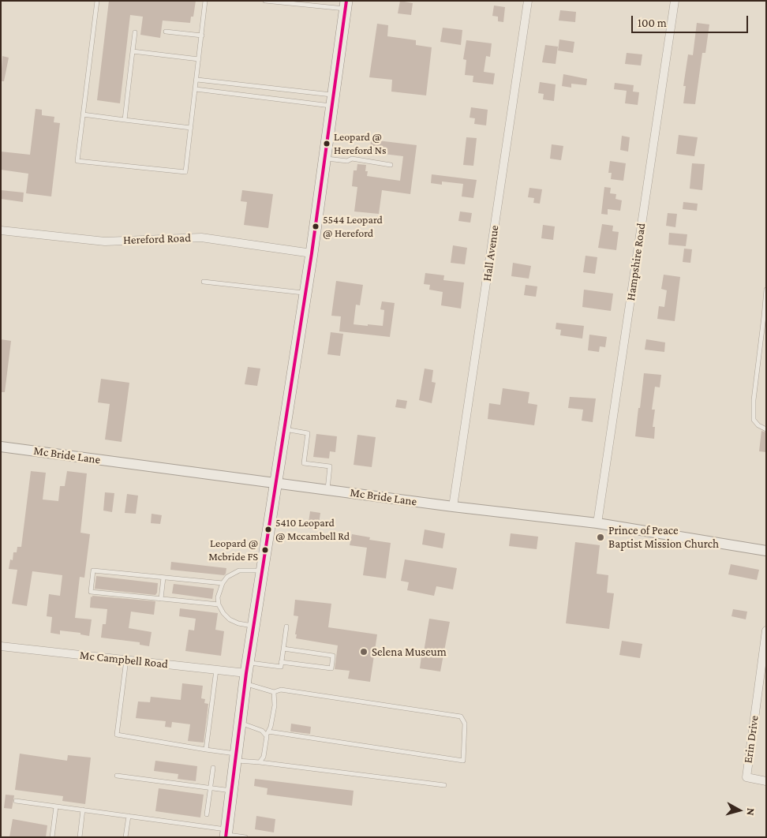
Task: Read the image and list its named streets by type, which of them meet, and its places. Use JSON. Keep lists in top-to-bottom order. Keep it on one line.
{"streets":{"street":["Hereford Road","Hall Avenue","Hampshire Road","Mc Bride Lane","Mc Campbell Road","Erin Drive"]},"crossings":[["Hall Avenue","Mc Bride Lane"],["Hampshire Road","Mc Bride Lane"]],"places":["Leopard @ Hereford Ns","5544 Leopard @ Hereford","5410 Leopard @ Mccambell Rd","Prince of Peace Baptist Mission Church","Leopard @ Mcbride FS","Selena Museum"],"scale_bar":"100 m","north":"right"}
